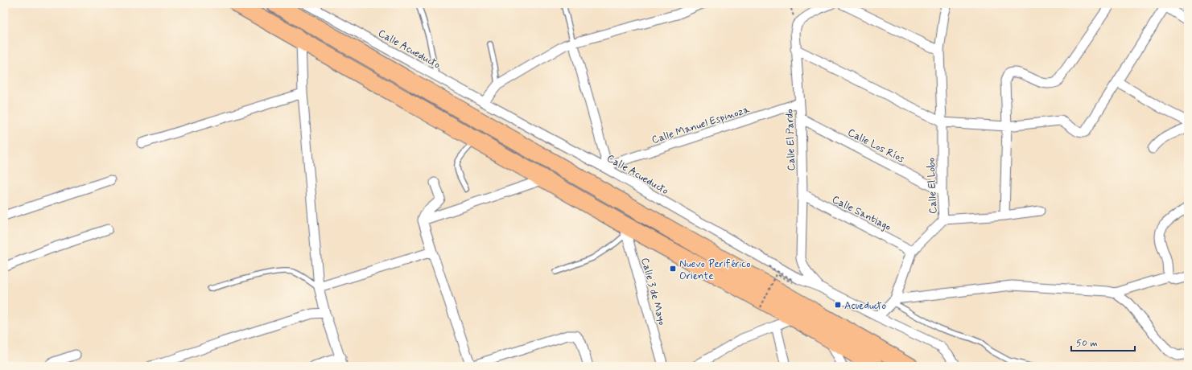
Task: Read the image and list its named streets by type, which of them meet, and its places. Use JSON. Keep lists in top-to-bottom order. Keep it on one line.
{"streets":{"street":["Calle Acueducto","Calle Manuel Espinoza","Calle El Pardo","Calle Los Ríos","Calle El Lobo","Calle Santiago","Calle 3 de Mayo"]},"crossings":[["Calle Acueducto","Calle Manuel Espinoza"],["Calle Acueducto","Calle El Pardo"],["Calle Acueducto","Calle El Lobo"],["Calle Manuel Espinoza","Calle El Pardo"],["Calle El Pardo","Calle Los Ríos"],["Calle El Pardo","Calle Santiago"],["Calle Los Ríos","Calle El Lobo"],["Calle El Lobo","Calle Santiago"]],"places":{"transit":["Nuevo Periférico Oriente","Acueducto"]},"scale_bar":"50 m"}
